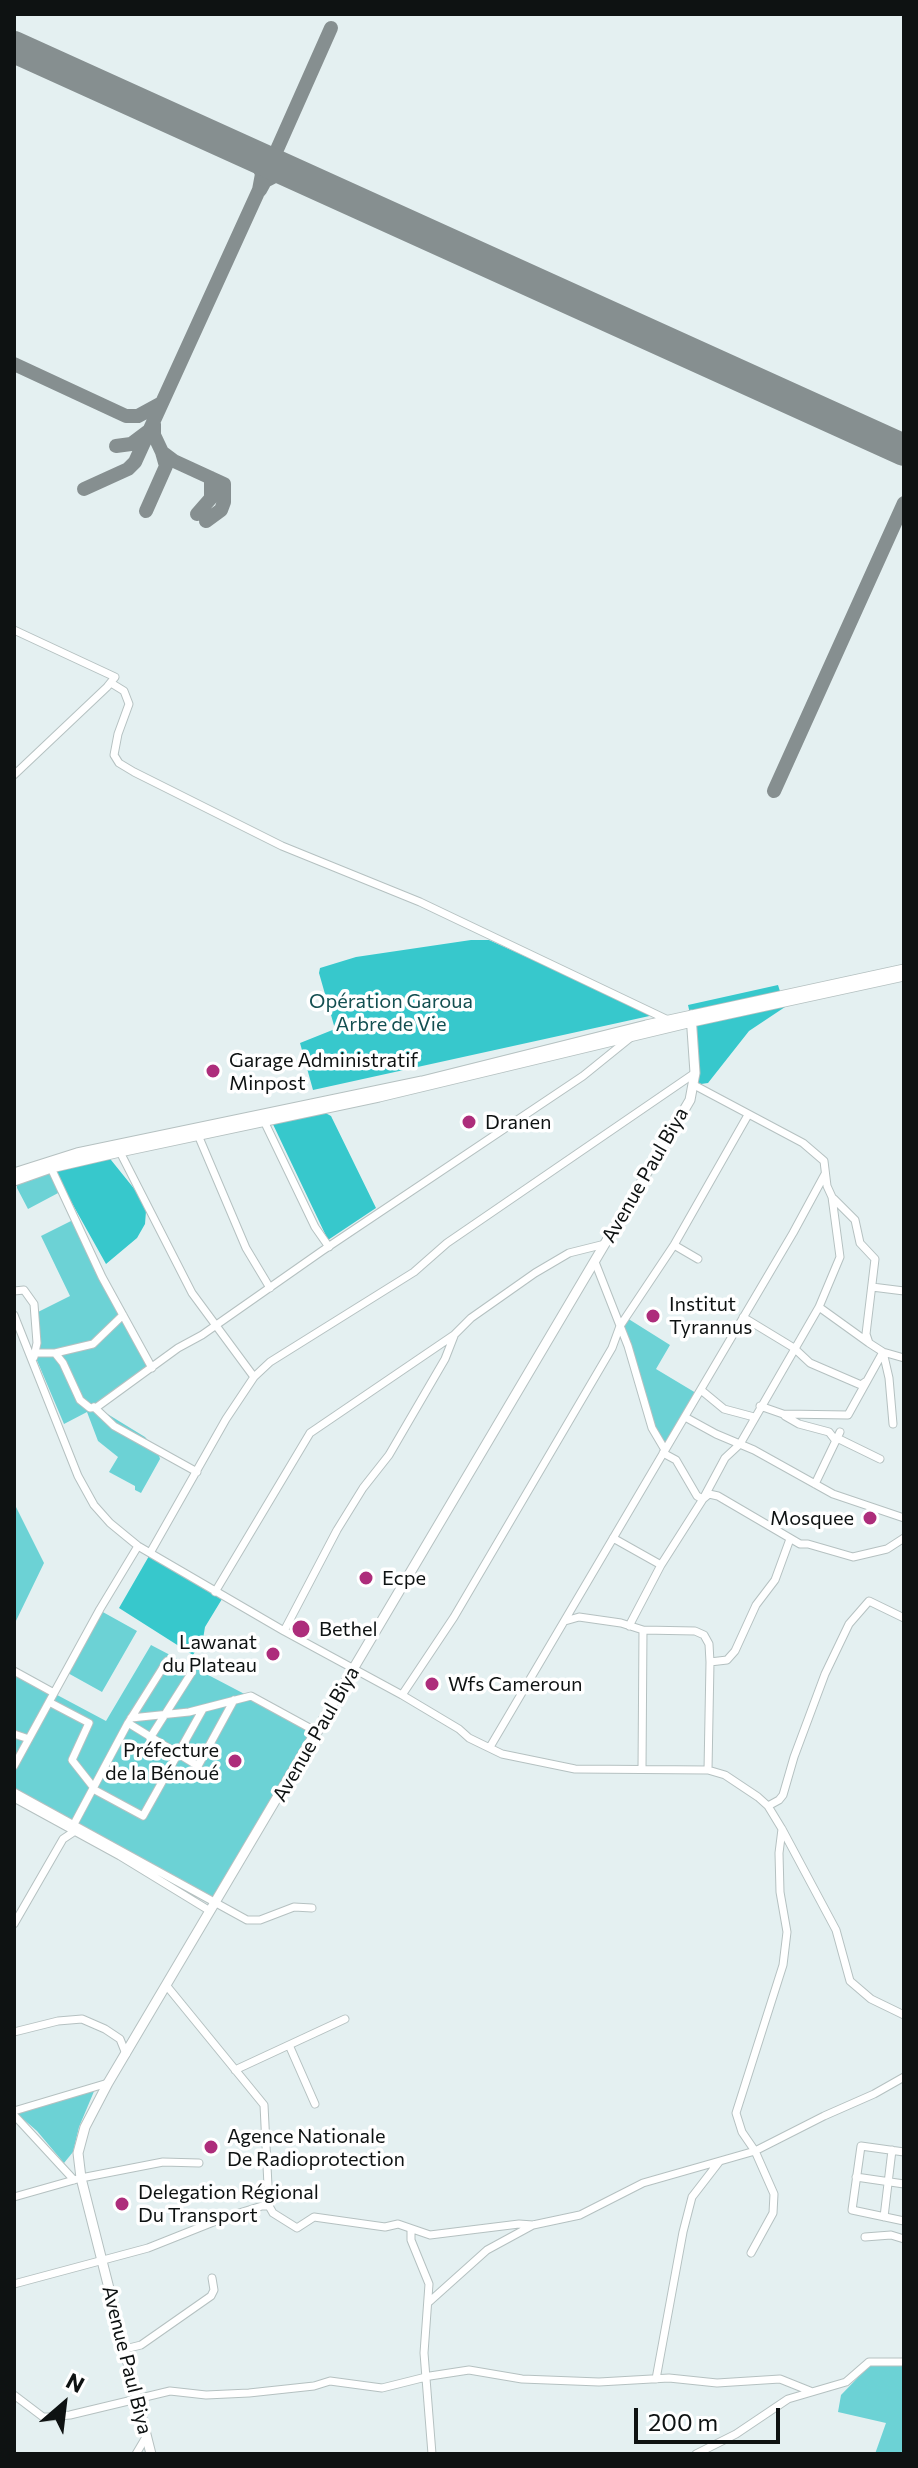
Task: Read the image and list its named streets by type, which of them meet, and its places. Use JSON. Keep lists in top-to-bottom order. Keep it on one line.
{"streets":{"main road":["Avenue Paul Biya"]},"parks":["Opération Garoua Arbre de Vie"],"places":["Garage Administratif Minpost","Dranen","Institut Tyrannus","Mosquee","Ecpe","Bethel","Lawanat du Plateau","Wfs Cameroun","Préfecture de la Bénoué","Agence Nationale De Radioprotection","Delegation Régional Du Transport"],"scale_bar":"200 m","north":"top right"}
